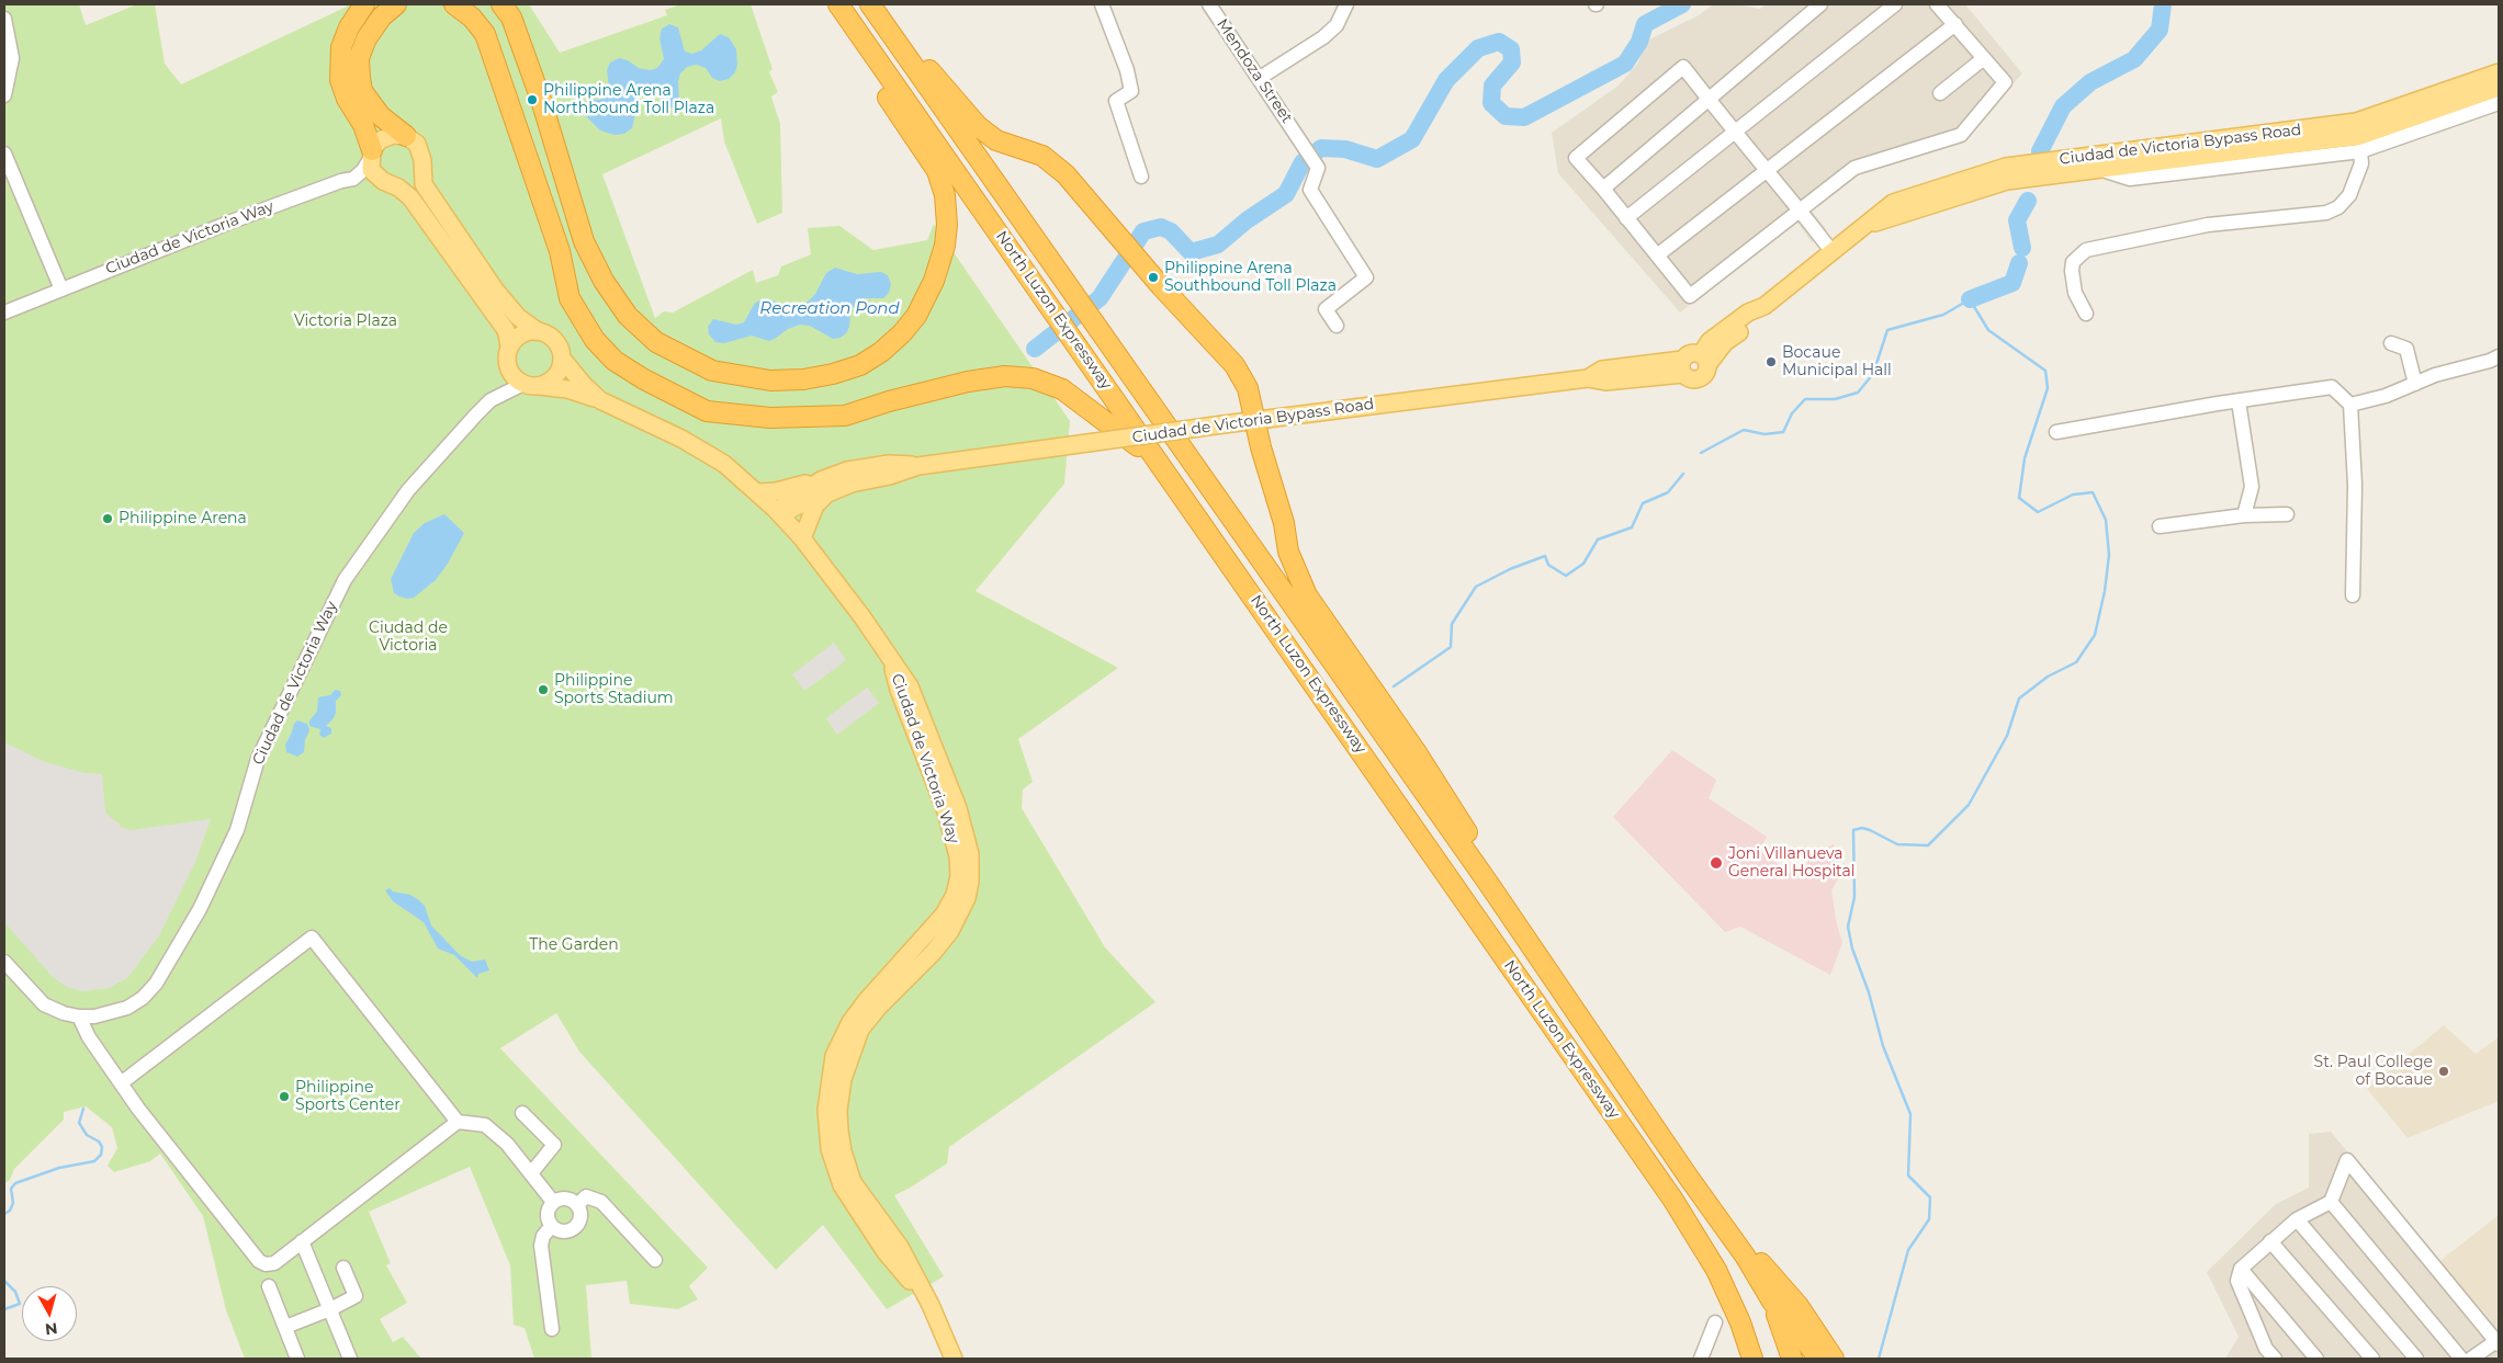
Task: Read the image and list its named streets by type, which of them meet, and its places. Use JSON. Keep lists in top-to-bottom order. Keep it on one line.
{"streets":{"highway":["North Luzon Expressway"],"main road":["Ciudad de Victoria Bypass Road","Ciudad de Victoria Way"],"street":["Mendoza Street"]},"crossings":[["Ciudad de Victoria Bypass Road","Ciudad de Victoria Way"]],"water":["Recreation Pond"],"parks":["Victoria Plaza","Ciudad de Victoria","The Garden"],"places":["Philippine Arena Northbound Toll Plaza","Philippine Arena Southbound Toll Plaza","Bocaue Municipal Hall","Philippine Arena","Philippine Sports Stadium","Joni Villanueva General Hospital","St. Paul College of Bocaue","Philippine Sports Center"],"north":"bottom"}
